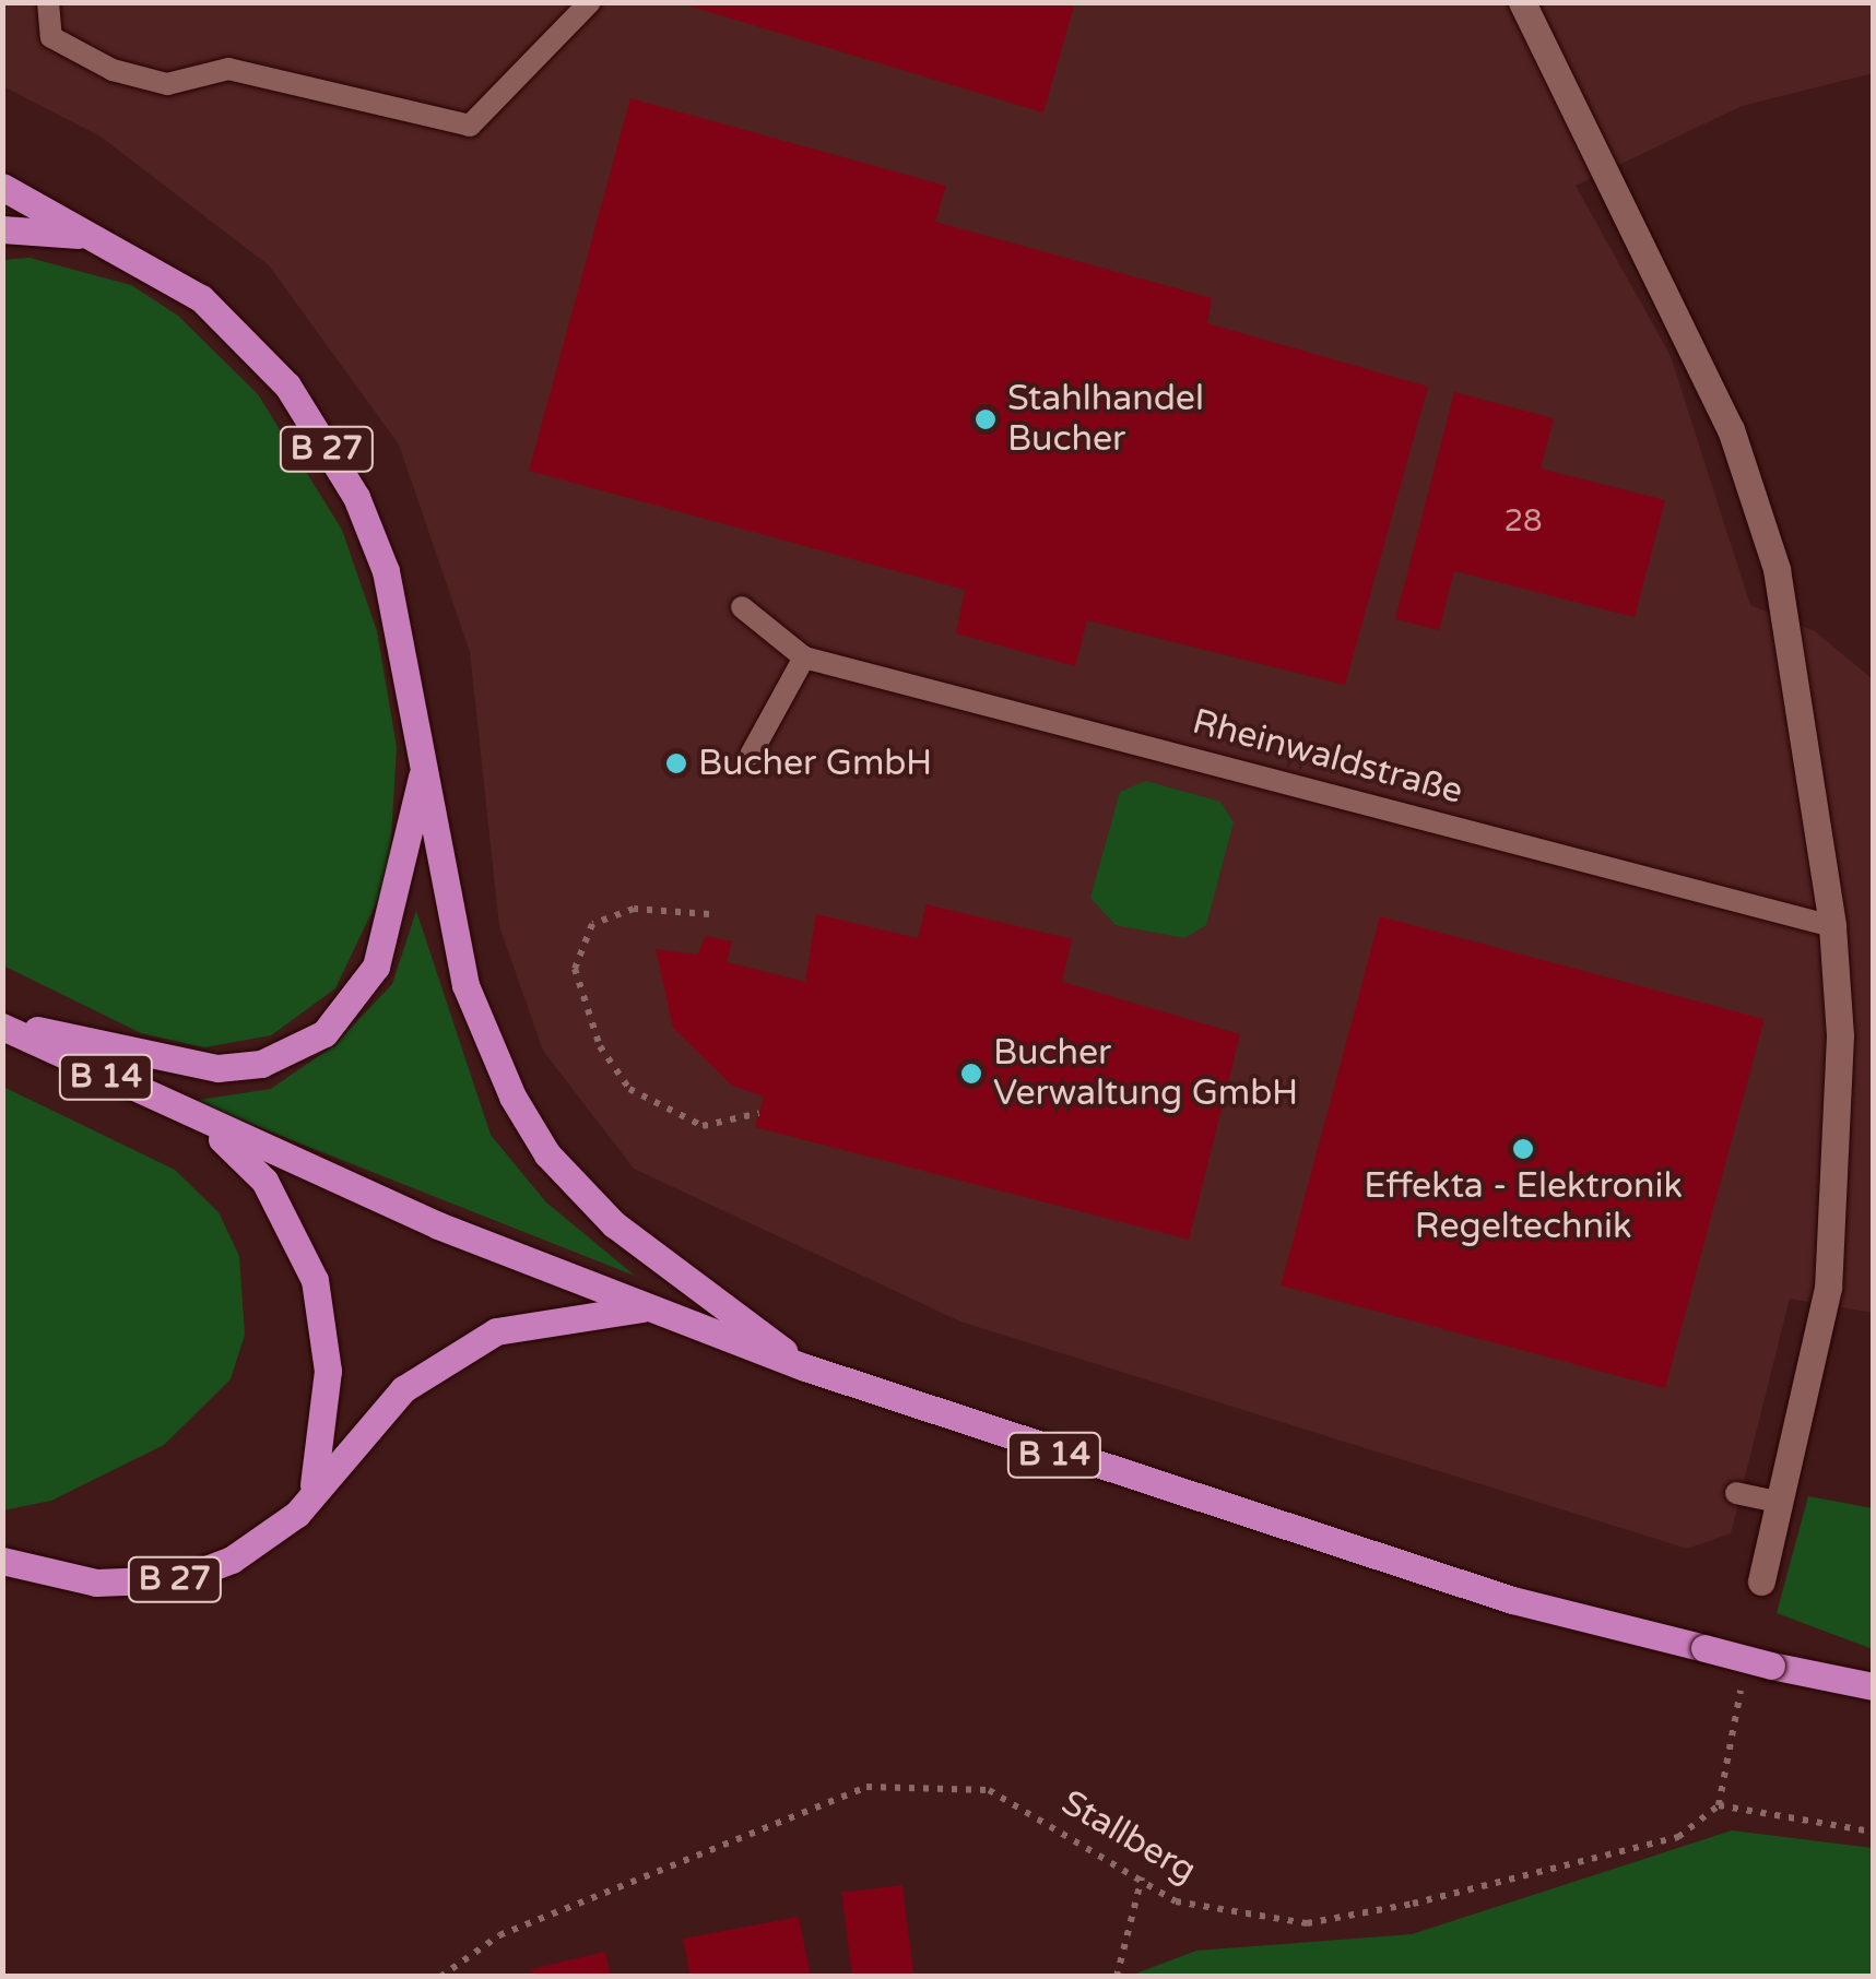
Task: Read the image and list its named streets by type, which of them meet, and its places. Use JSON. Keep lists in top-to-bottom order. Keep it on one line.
{"streets":{"main road":["B 27","B 14"],"lane":["Rheinwaldstraße"],"path":["Stallberg"]},"crossings":[["B 27","B 14"]],"places":["Stahlhandel Bucher","Bucher GmbH","Bucher Verwaltung GmbH","Effekta - Elektronik Regeltechnik"],"house_numbers":["28"]}
